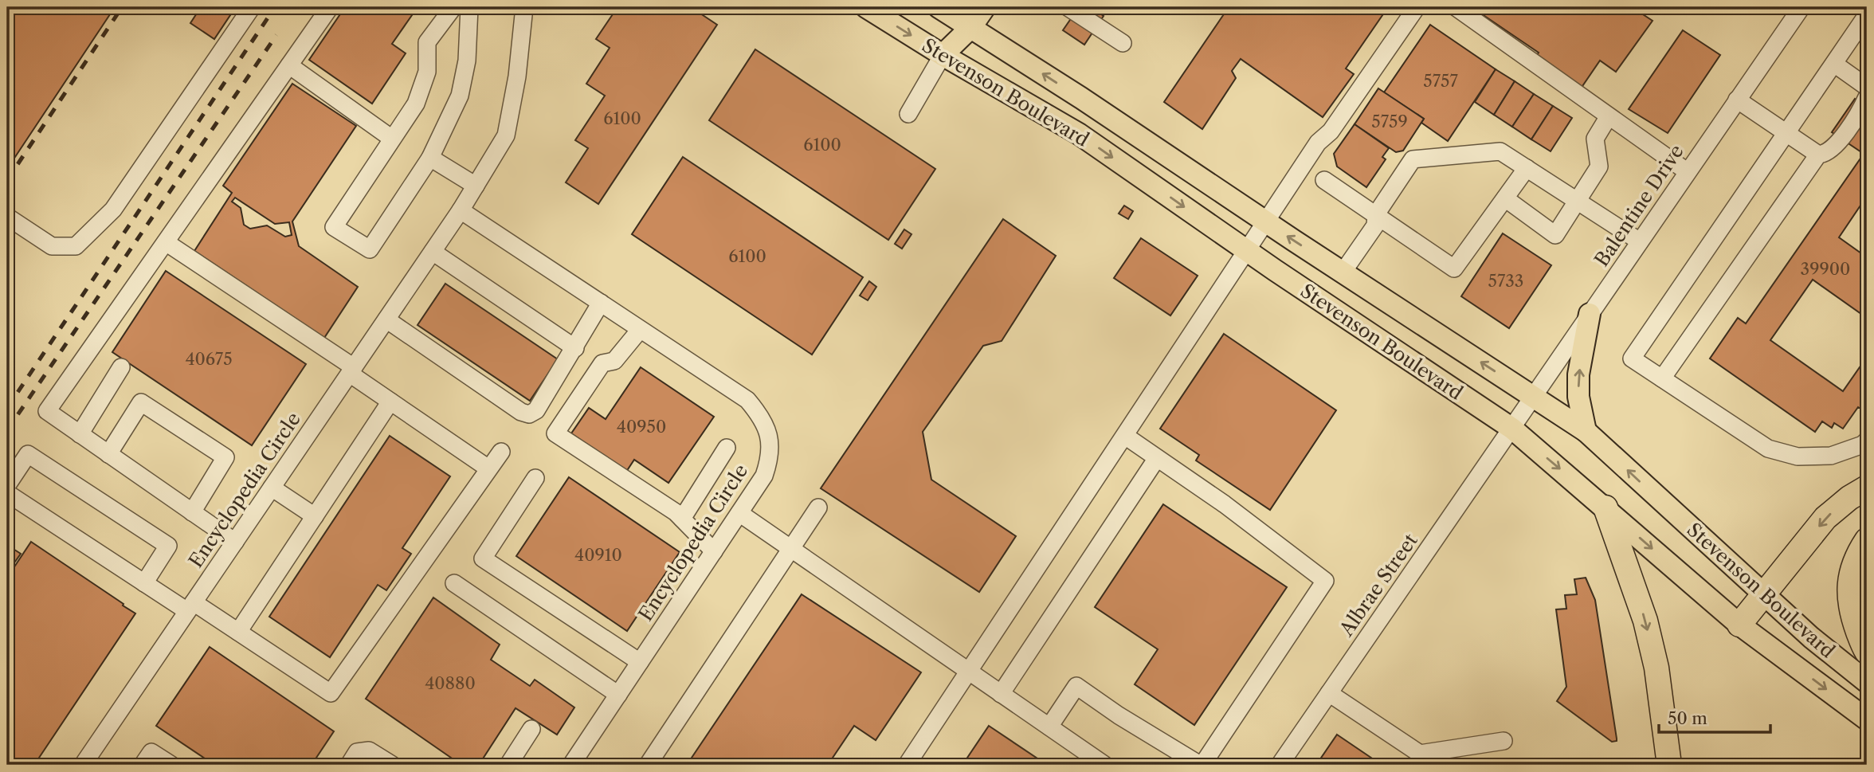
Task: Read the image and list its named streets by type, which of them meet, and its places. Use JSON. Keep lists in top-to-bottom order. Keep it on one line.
{"streets":{"main road":["Stevenson Boulevard"],"street":["Balentine Drive","Encyclopedia Circle","Albrae Street"]},"crossings":[["Stevenson Boulevard","Balentine Drive"],["Stevenson Boulevard","Albrae Street"],["Balentine Drive","Albrae Street"]],"house_numbers":["5757","6100","5759","6100","6100","39900","5733","40675","40950","40910","40880"],"scale_bar":"50 m"}
